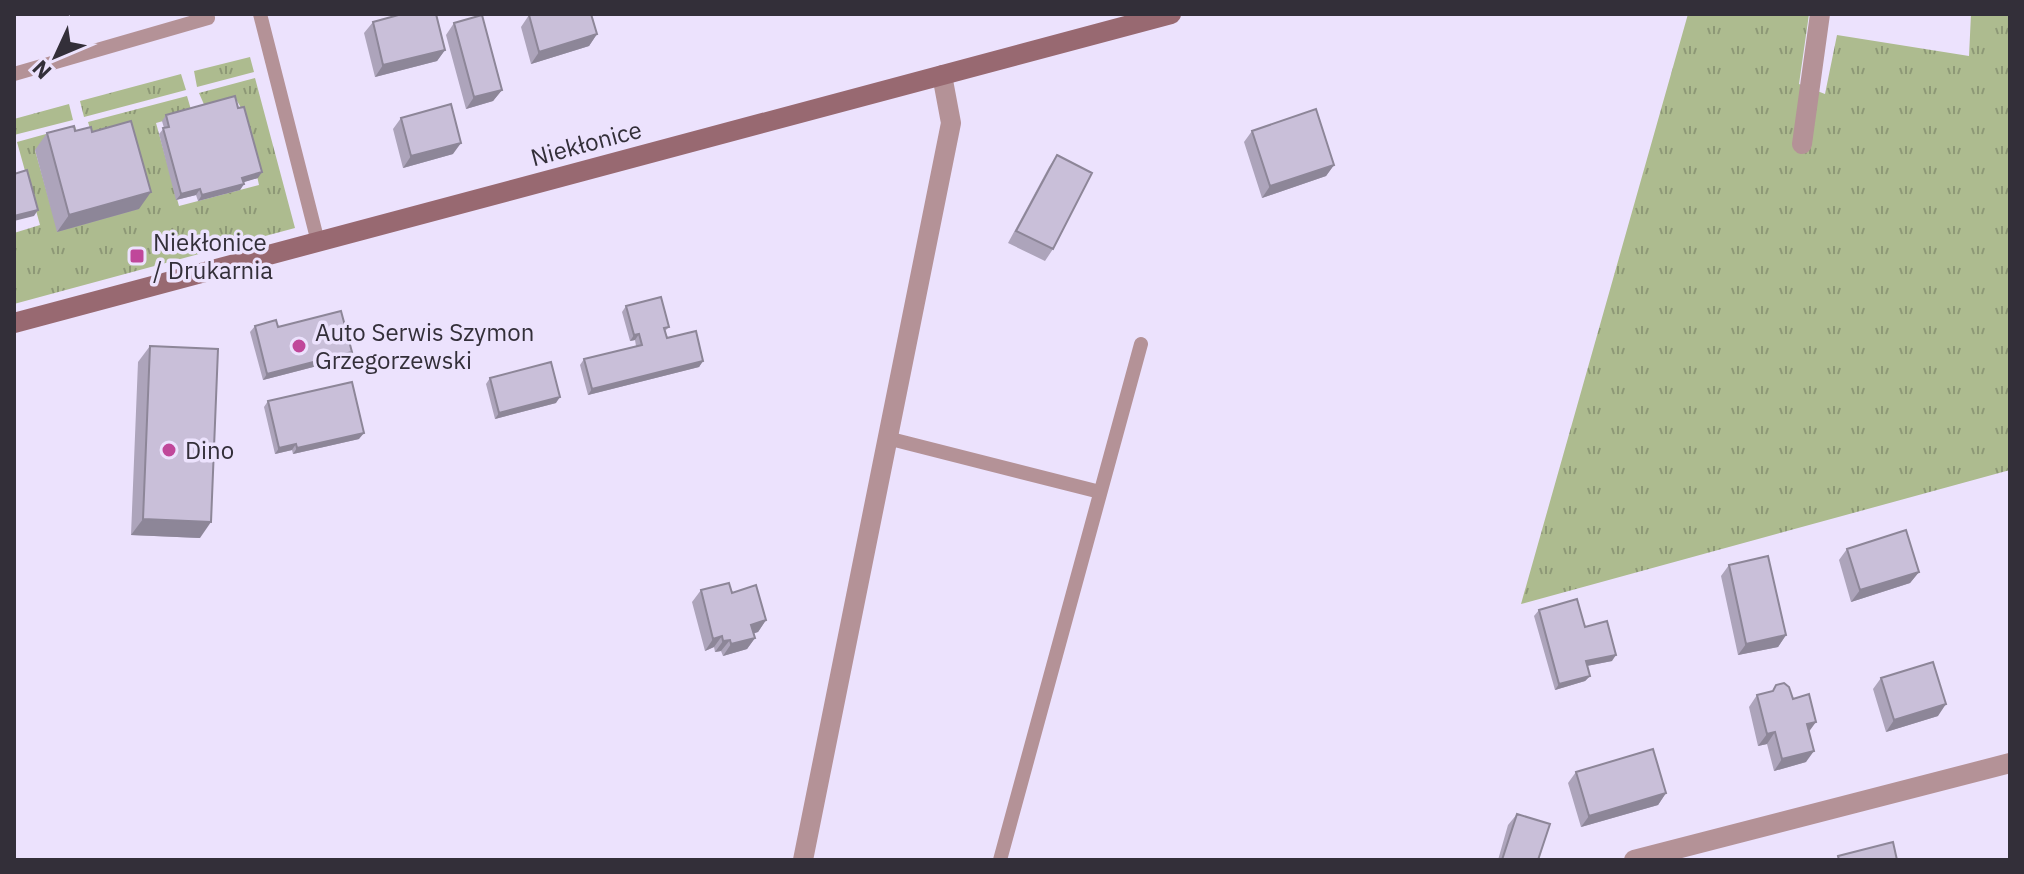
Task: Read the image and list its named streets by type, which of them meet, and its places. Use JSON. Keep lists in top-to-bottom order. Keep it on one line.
{"streets":{"street":["Niekłonice"]},"places":{"transit":["Niekłonice / Drukarnia"],"other":["Auto Serwis Szymon Grzegorzewski","Dino"]},"north":"bottom left"}
